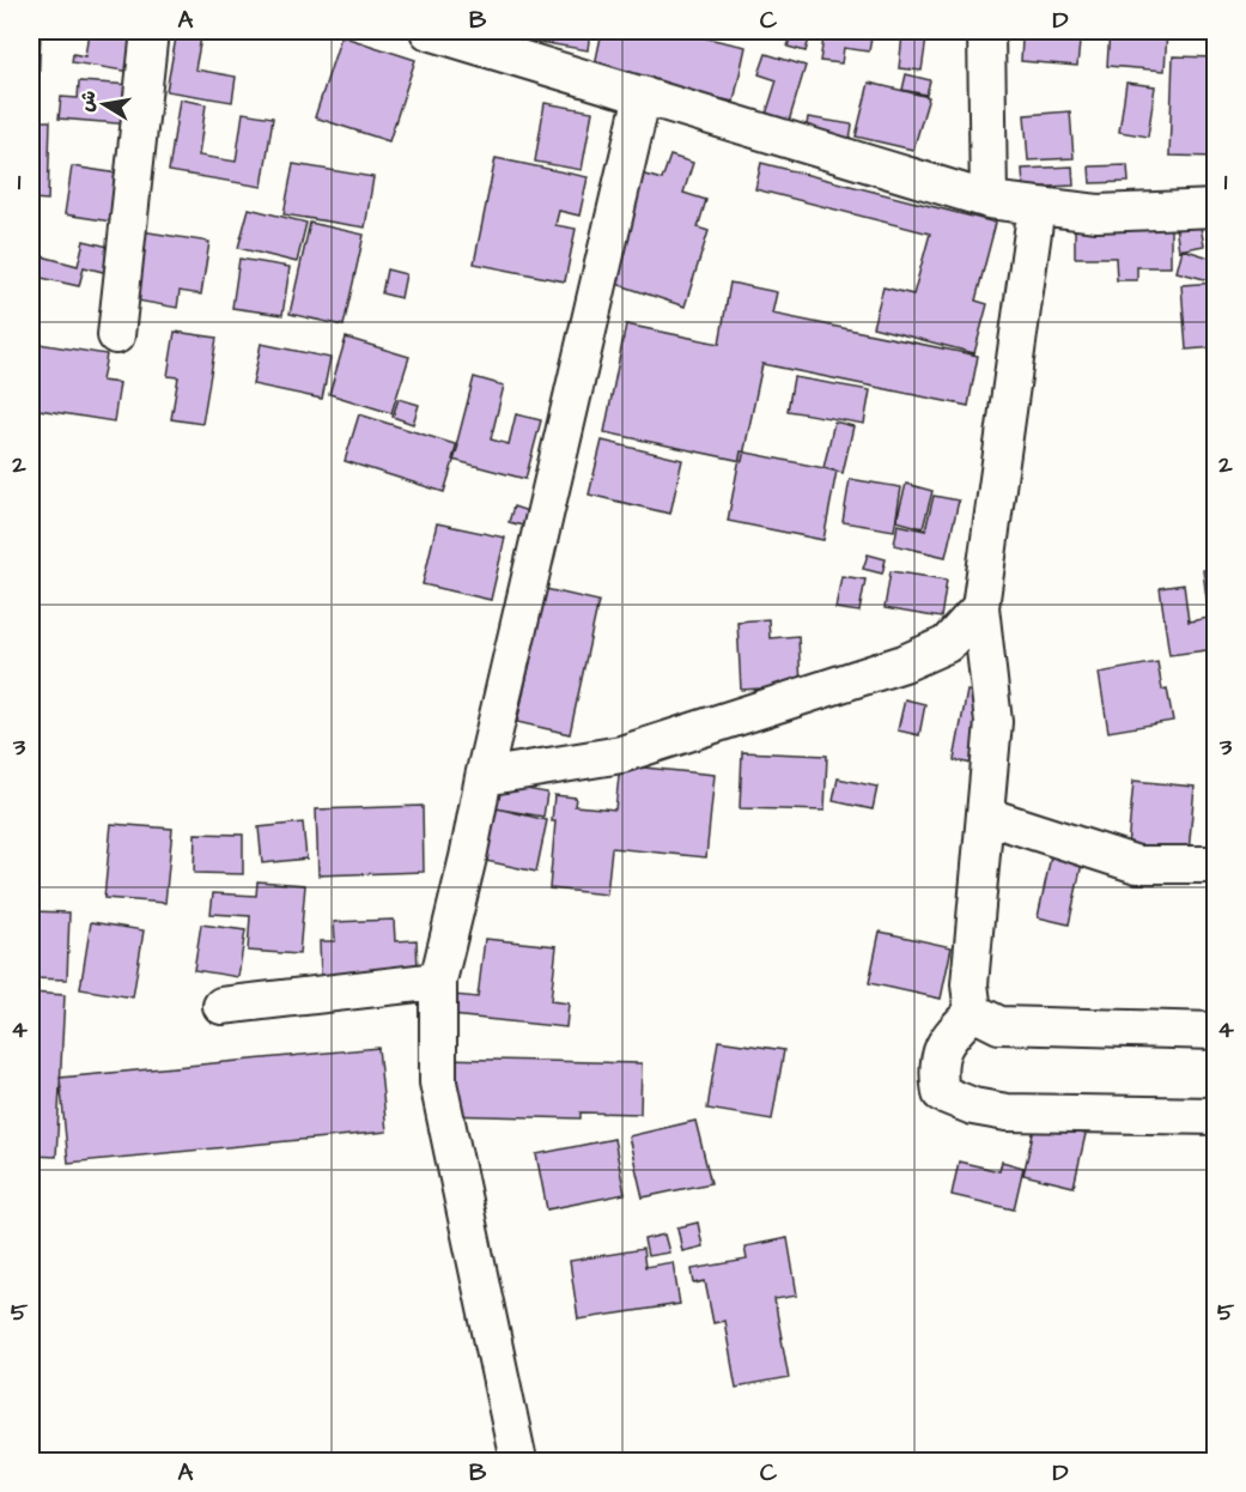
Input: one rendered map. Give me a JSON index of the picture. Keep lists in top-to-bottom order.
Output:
{
  "north": "left",
  "grid": {
    "columns": [
      "A",
      "B",
      "C",
      "D"
    ],
    "rows": [
      "1",
      "2",
      "3",
      "4",
      "5"
    ]
  }
}
